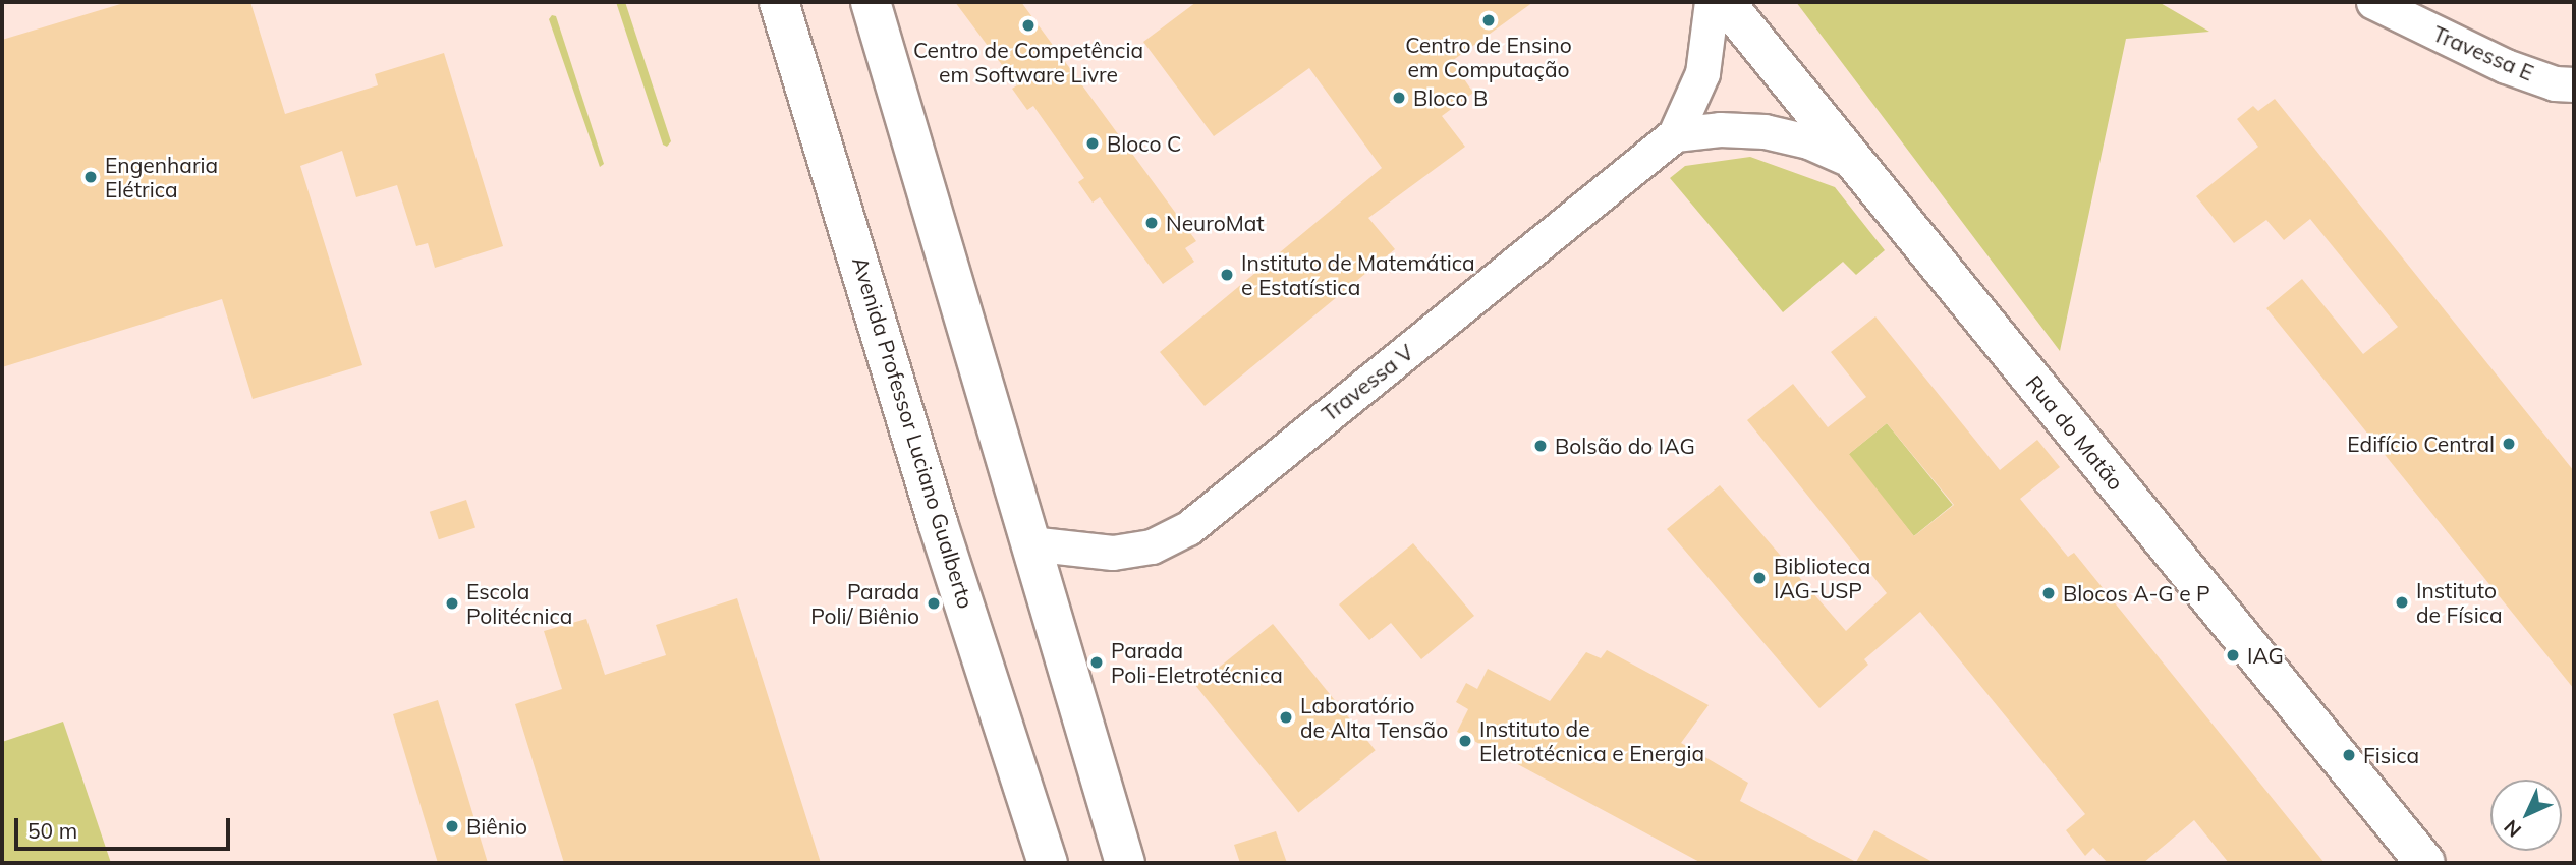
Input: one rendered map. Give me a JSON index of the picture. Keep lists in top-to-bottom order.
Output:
{
  "streets": {
    "street": [
      "Travessa E",
      "Travessa V",
      "Avenida Professor Luciano Gualberto",
      "Rua do Matão"
    ]
  },
  "places": [
    "Centro de Ensino em Computação",
    "Centro de Competência em Software Livre",
    "Bloco B",
    "Bloco C",
    "Engenharia Elétrica",
    "NeuroMat",
    "Instituto de Matemática e Estatística",
    "Edifício Central",
    "Bolsão do IAG",
    "Biblioteca IAG-USP",
    "Blocos A-G e P",
    "Instituto de Física",
    "Escola Politécnica",
    "Parada Poli/ Biênio",
    "IAG",
    "Parada Poli-Eletrotécnica",
    "Laboratório de Alta Tensão",
    "Instituto de Eletrotécnica e Energia",
    "Fisica",
    "Biênio"
  ],
  "scale_bar": "50 m",
  "north": "bottom left"
}
